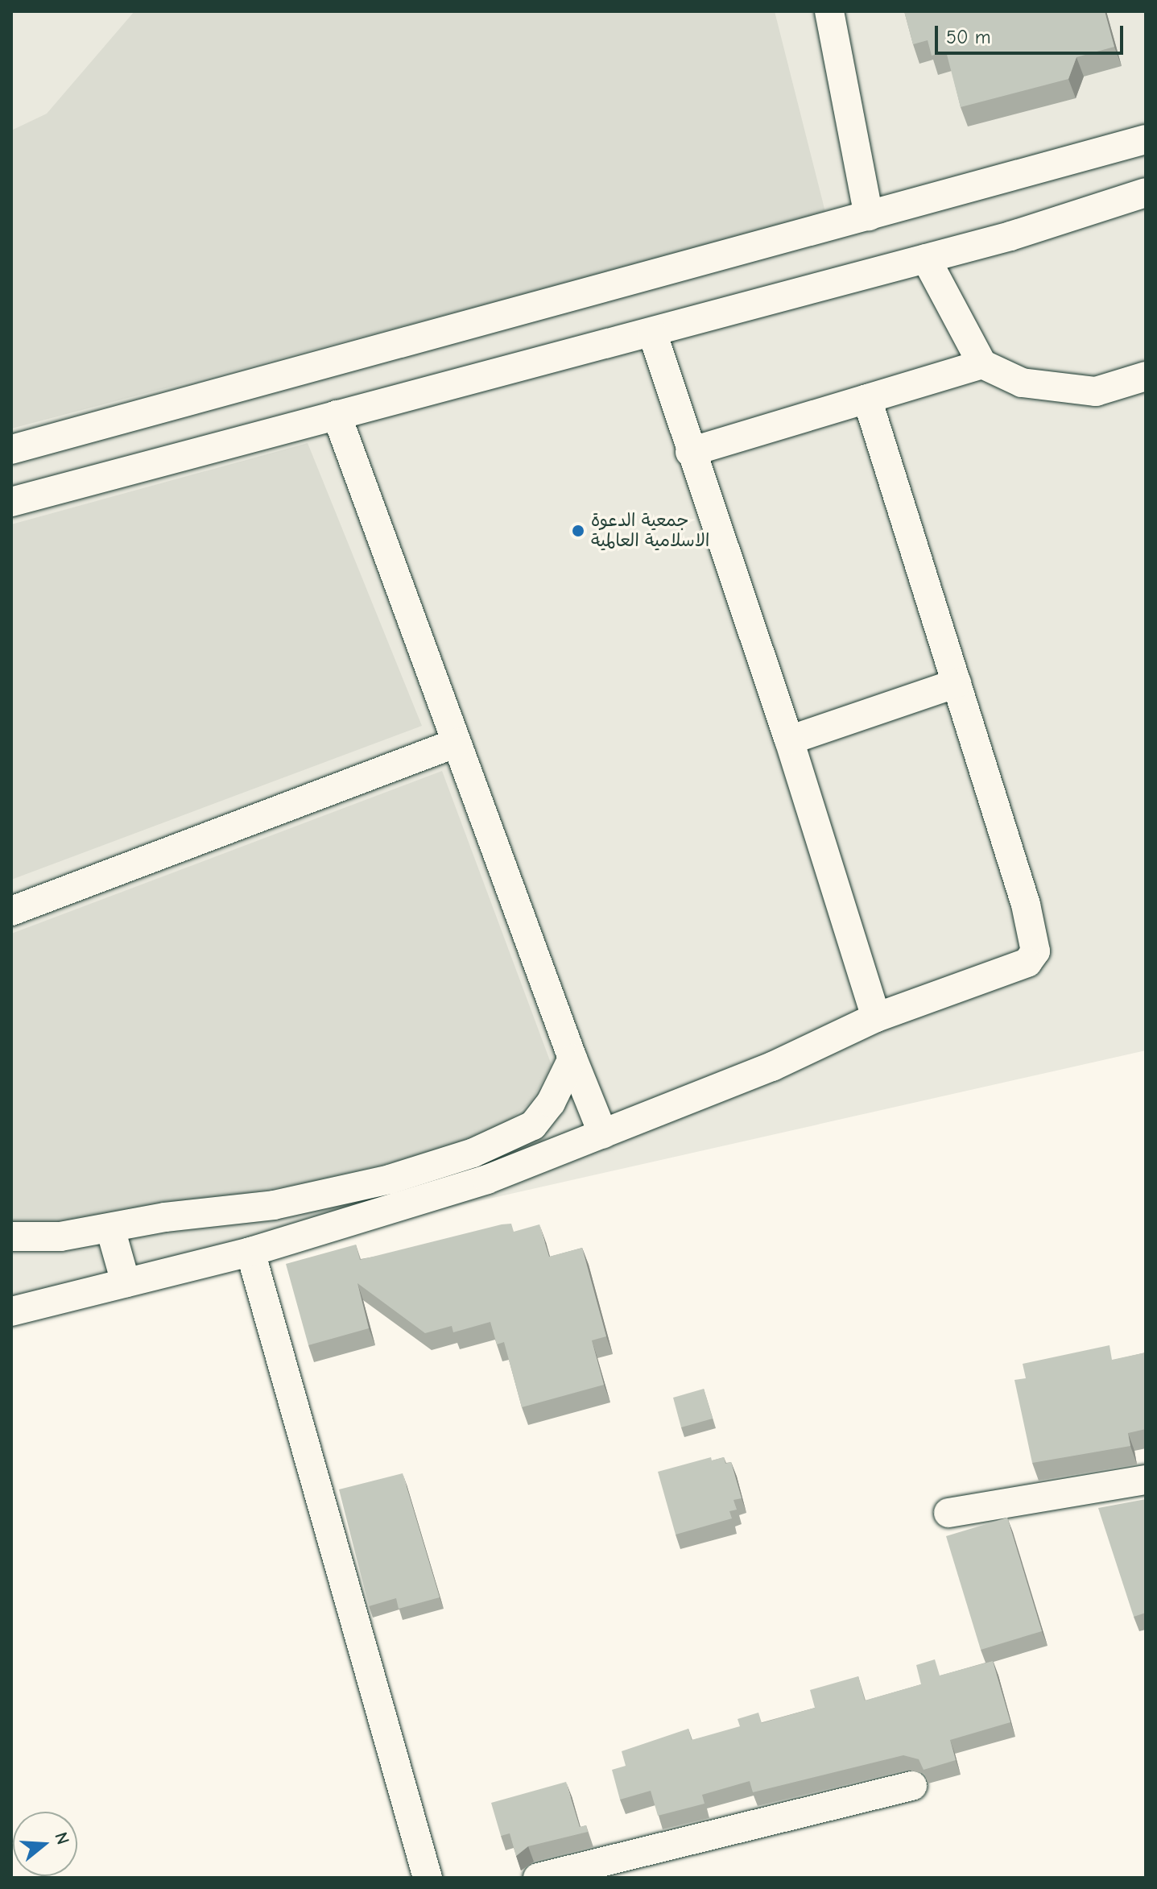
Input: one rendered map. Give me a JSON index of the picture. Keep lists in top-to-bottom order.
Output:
{
  "places": ["جمعية الدعوة الاسلامية العالمية"],
  "scale_bar": "50 m",
  "north": "right"
}
